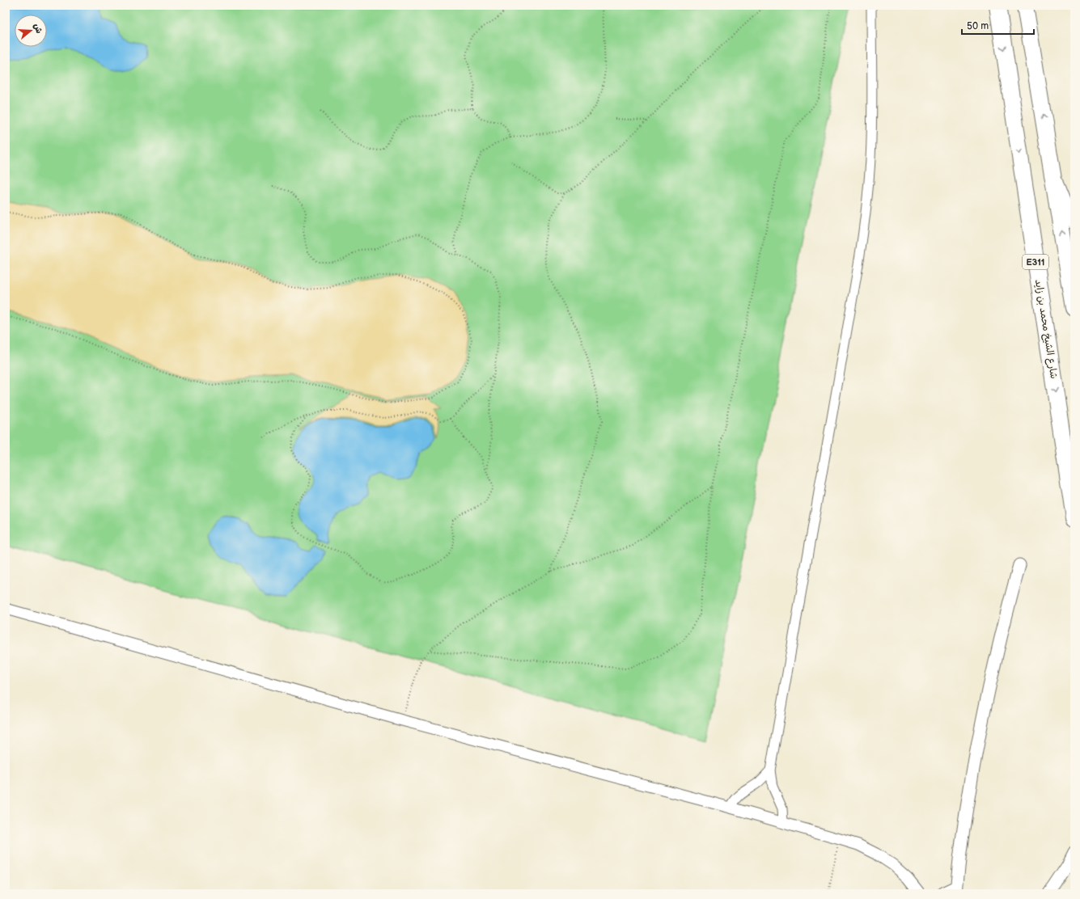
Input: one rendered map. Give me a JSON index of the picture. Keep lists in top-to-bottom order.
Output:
{
  "streets": {
    "highway": ["E311", "شارع الشيخ محمد بن زايد"]
  },
  "scale_bar": "50 m",
  "north": "right"
}
